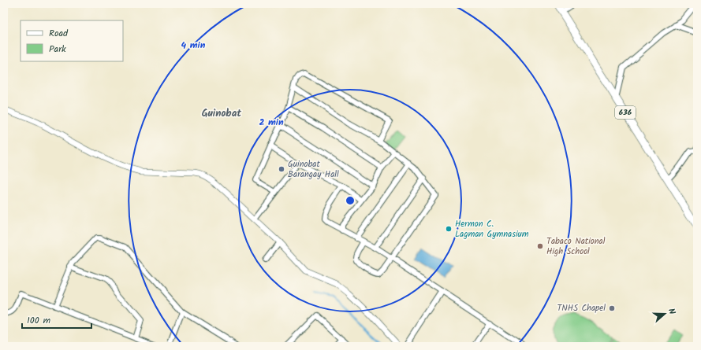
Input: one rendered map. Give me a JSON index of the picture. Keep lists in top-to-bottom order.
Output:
{
  "streets": {
    "main road": ["636"]
  },
  "districts": ["Guinobat"],
  "places": [
    "Guinobat Barangay Hall",
    "Hermon C. Lagman Gymnasium",
    "Tabaco National High School",
    "TNHS Chapel"
  ],
  "legend": ["Road", "Park"],
  "scale_bar": "100 m",
  "north": "right",
  "rings": ["4 min", "2 min"]
}
